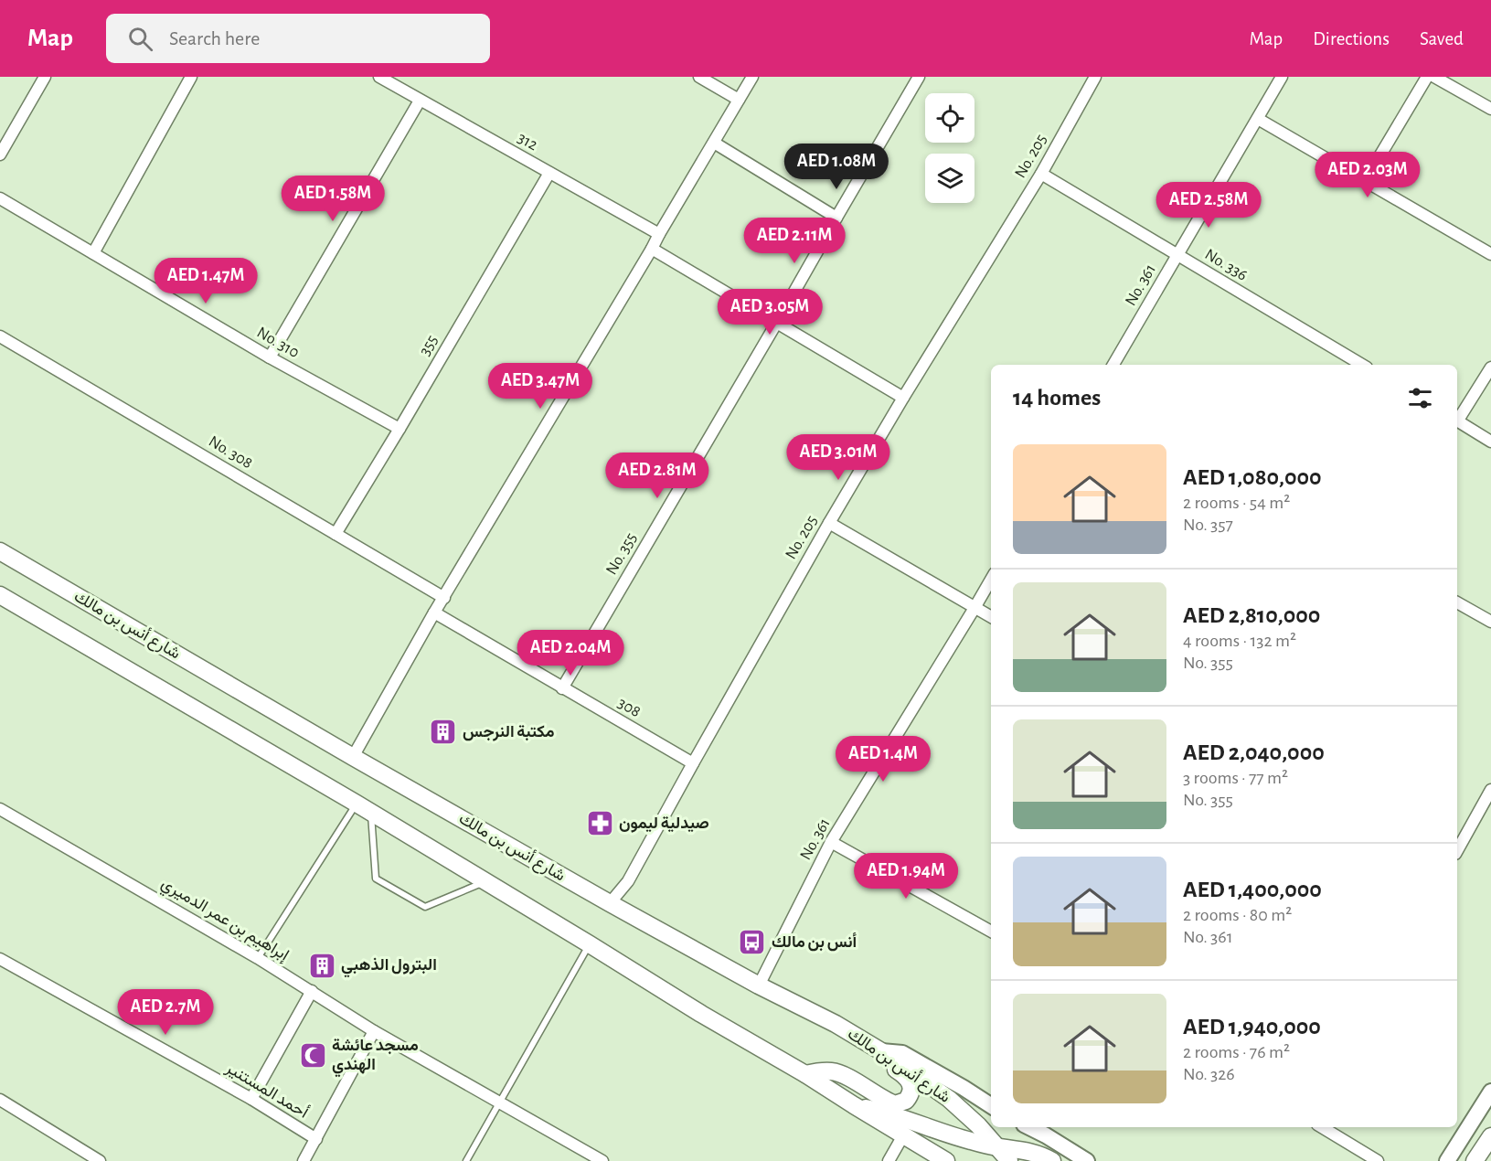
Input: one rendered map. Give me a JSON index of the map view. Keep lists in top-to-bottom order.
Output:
{
  "streets": {
    "main road": ["شارع أنس بن مالك"],
    "street": [
      "312",
      "No. 205",
      "No. 336",
      "No. 361",
      "No. 310",
      "355",
      "No. 308",
      "No. 355",
      "308",
      "إبراهيم بن عمر الدميري",
      "أحمد المستنير"
    ]
  },
  "crossings": [
    ["312", "355"],
    ["No. 205", "No. 336"],
    ["No. 205", "شارع أنس بن مالك"],
    ["No. 205", "308"],
    ["No. 336", "No. 361"],
    ["No. 361", "شارع أنس بن مالك"],
    ["No. 310", "355"],
    ["355", "No. 308"],
    ["No. 355", "308"]
  ],
  "places": {
    "building": ["مكتبة النرجس", "البترول الذهبي"],
    "pharmacy": ["صيدلية ليمون"],
    "bus stop": ["أنس بن مالك"],
    "mosque": ["مسجد عائشة الهندي"]
  },
  "page": {
    "header": "Map",
    "search": "Search here",
    "nav": ["Map", "Directions", "Saved"],
    "price": [
      "AED 1.08M",
      "AED 2.03M",
      "AED 1.58M",
      "AED 2.58M",
      "AED 2.11M",
      "AED 1.47M",
      "AED 3.05M",
      "AED 3.47M",
      "AED 3.01M",
      "AED 2.81M",
      "AED 2.04M",
      "AED 1.4M",
      "AED 1.94M",
      "AED 2.7M"
    ],
    "heading": "14 homes",
    "list": [
      {
        "name": "AED 1,080,000",
        "note": "2 rooms · 54 m² · No. 357"
      },
      {
        "name": "AED 2,810,000",
        "note": "4 rooms · 132 m² · No. 355"
      },
      {
        "name": "AED 2,040,000",
        "note": "3 rooms · 77 m² · No. 355"
      },
      {
        "name": "AED 1,400,000",
        "note": "2 rooms · 80 m² · No. 361"
      },
      {
        "name": "AED 1,940,000",
        "note": "2 rooms · 76 m² · No. 326"
      }
    ]
  }
}
